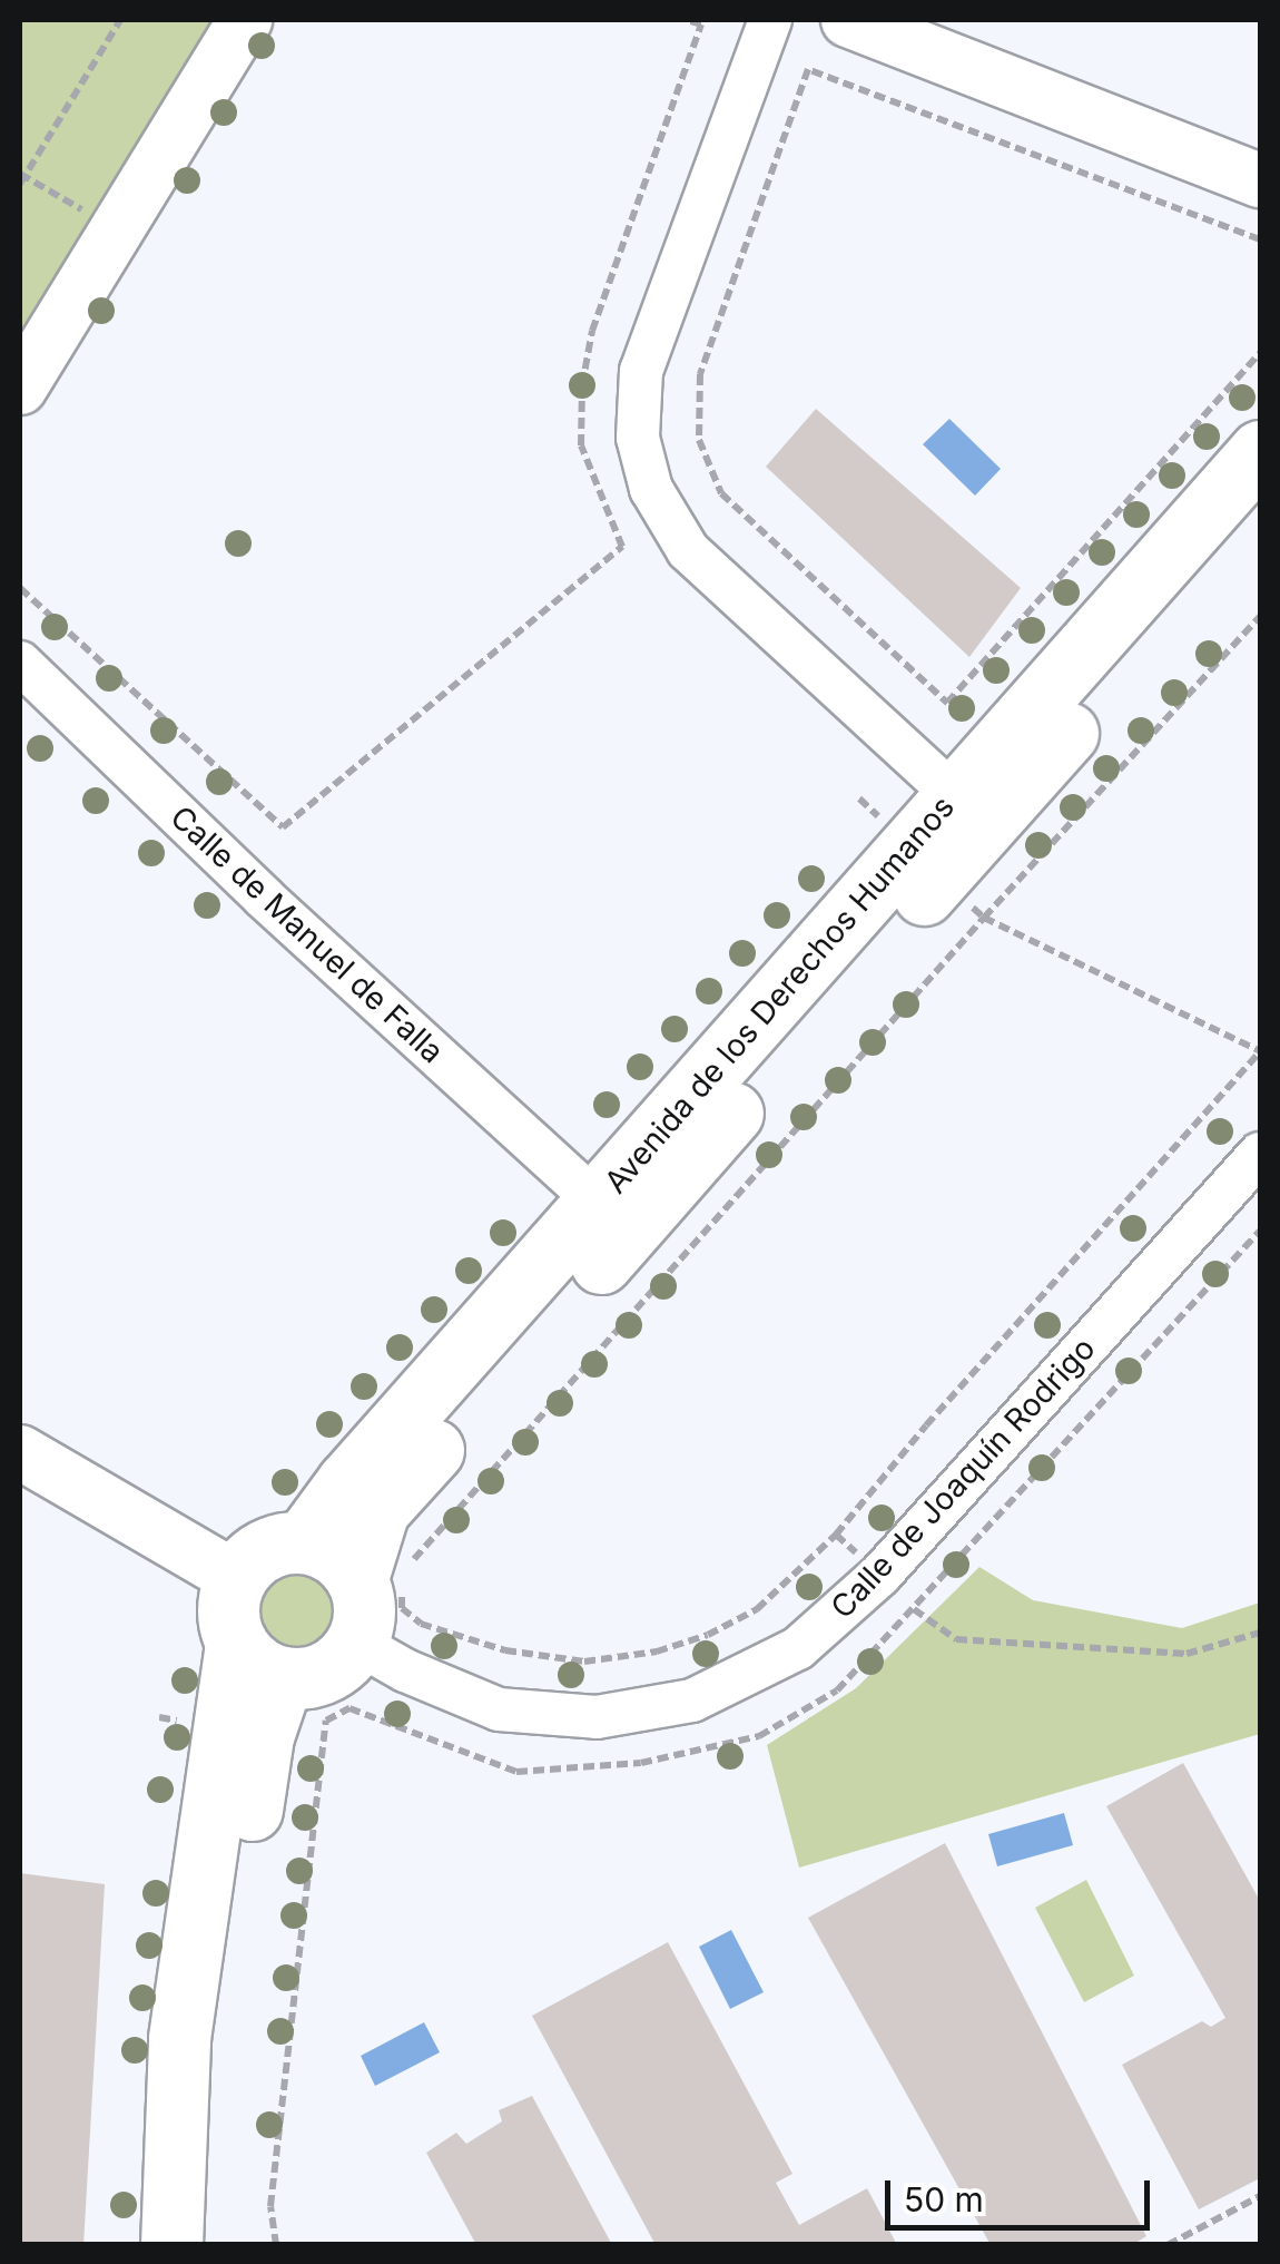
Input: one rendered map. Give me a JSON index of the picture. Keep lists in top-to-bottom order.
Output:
{
  "streets": {
    "main road": ["Avenida de los Derechos Humanos"],
    "street": ["Calle de Manuel de Falla", "Calle de Joaquín Rodrigo"]
  },
  "crossings": [
    ["Calle de Manuel de Falla", "Avenida de los Derechos Humanos"],
    ["Avenida de los Derechos Humanos", "Calle de Joaquín Rodrigo"]
  ],
  "scale_bar": "50 m"
}
